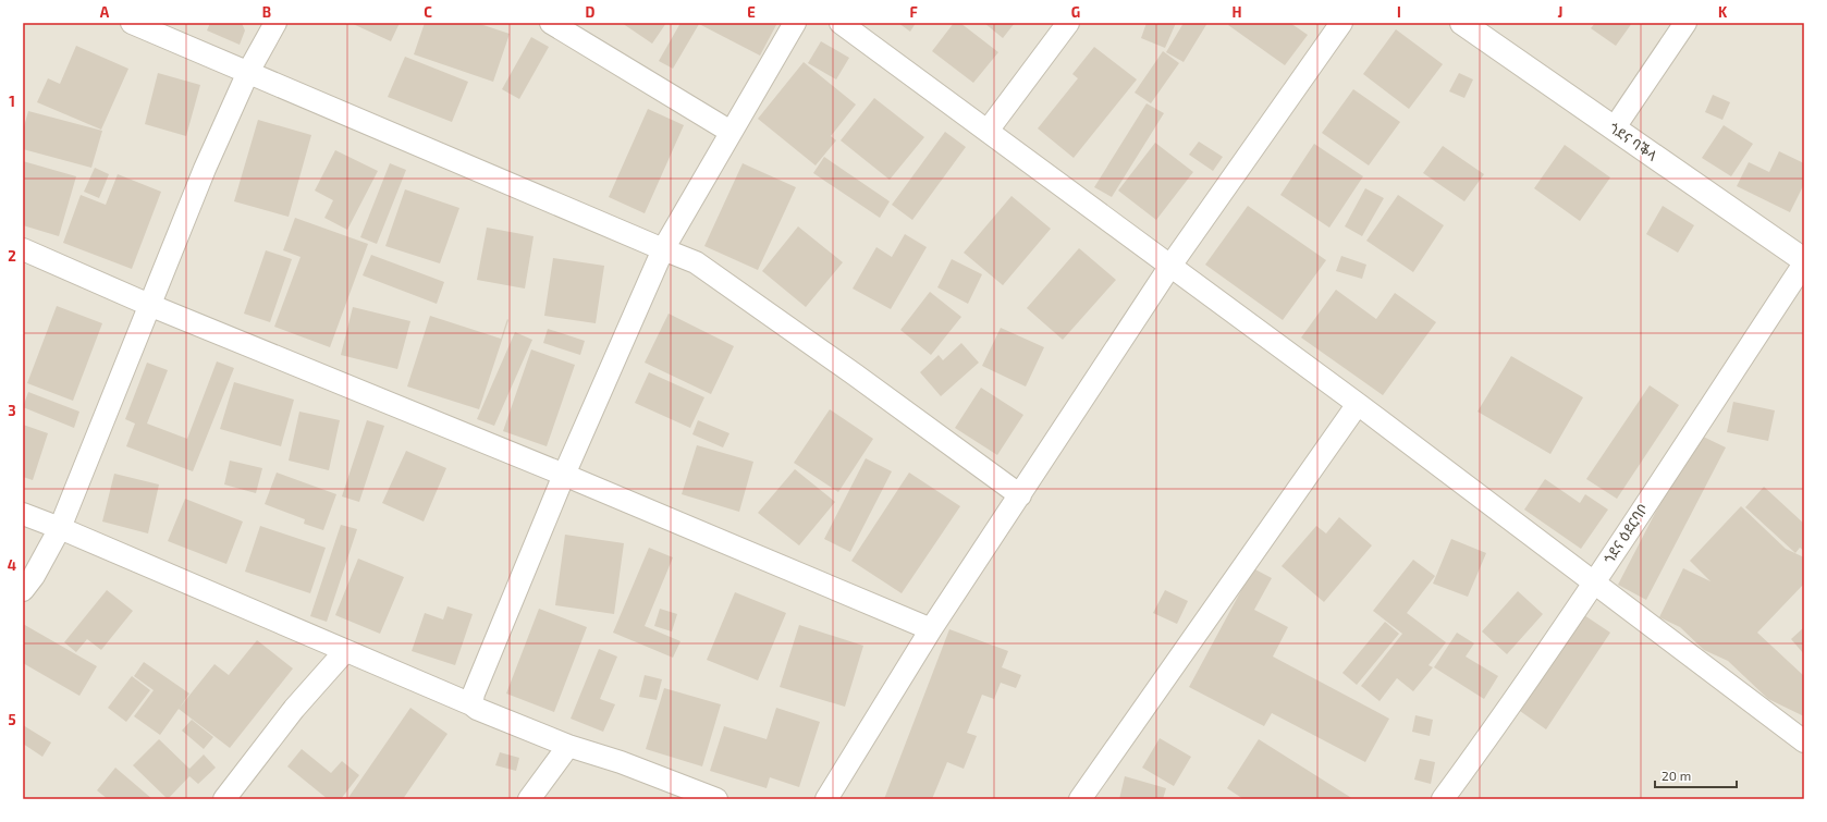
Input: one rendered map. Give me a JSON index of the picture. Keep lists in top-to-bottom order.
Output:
{
  "streets": {
    "street": ["ጎደና ባቕላ", "ጎደና ዕደርባቦ"]
  },
  "scale_bar": "20 m",
  "grid": {
    "columns": [
      "A",
      "B",
      "C",
      "D",
      "E",
      "F",
      "G",
      "H",
      "I",
      "J",
      "K"
    ],
    "rows": [
      "1",
      "2",
      "3",
      "4",
      "5"
    ]
  }
}
